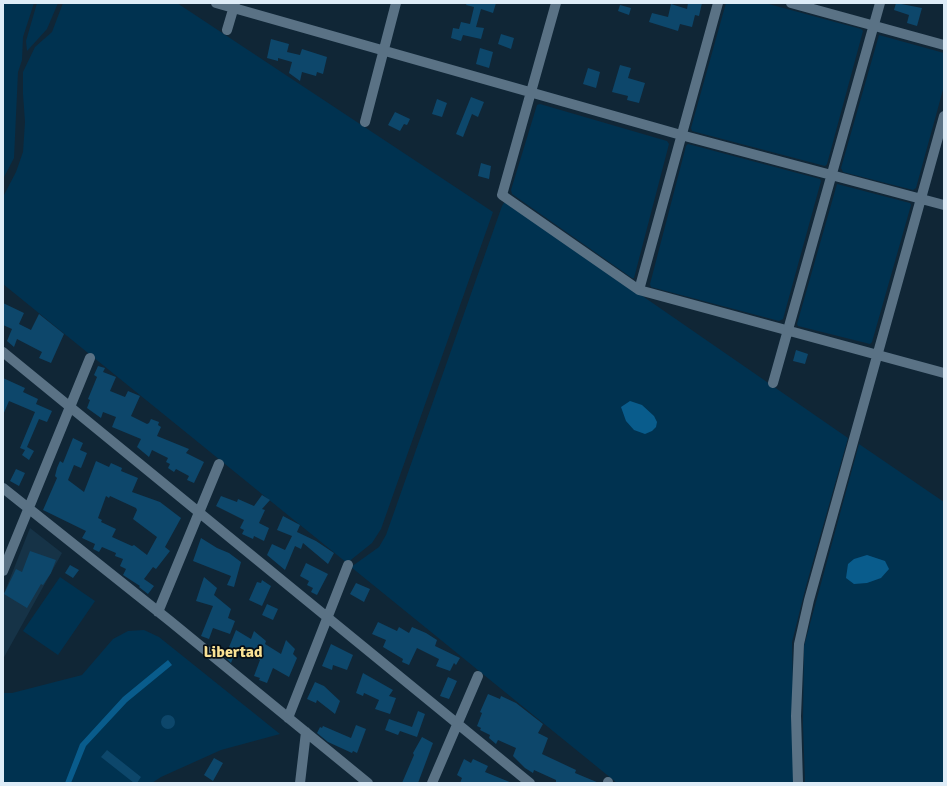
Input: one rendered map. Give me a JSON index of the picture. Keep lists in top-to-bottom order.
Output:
{
  "districts": ["Libertad"]
}
